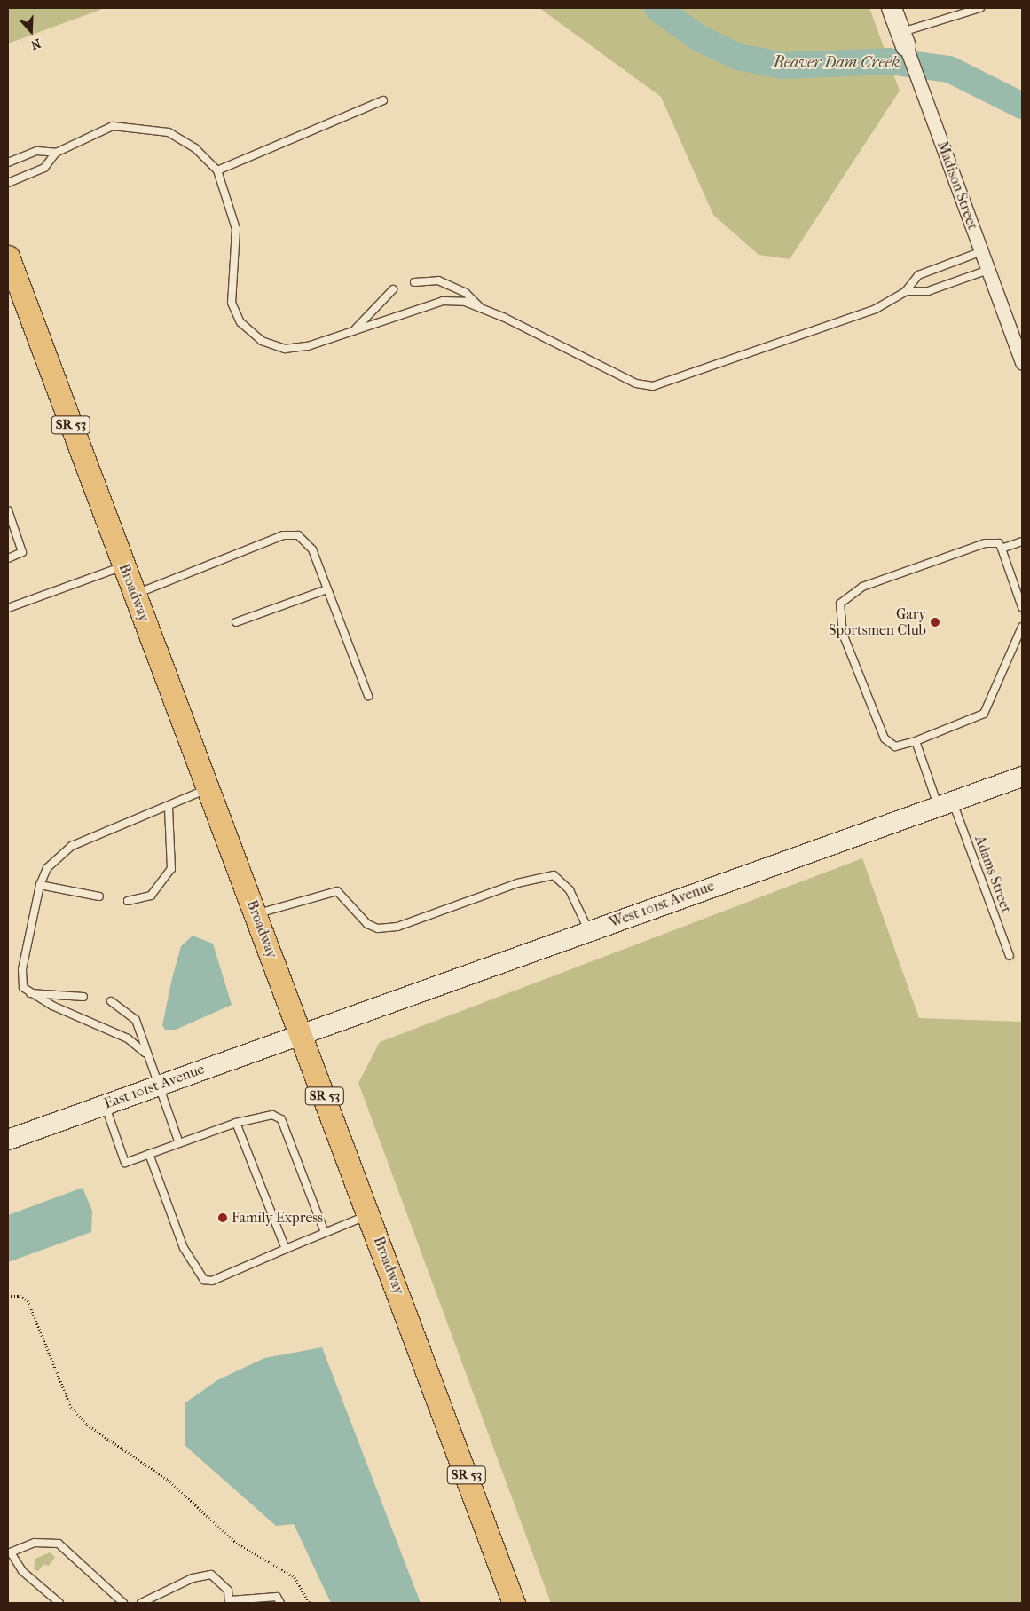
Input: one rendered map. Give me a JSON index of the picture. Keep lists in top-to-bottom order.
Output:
{
  "streets": {
    "main road": ["SR 53", "Broadway"],
    "street": ["Madison Street", "West 101st Avenue", "East 101st Avenue"],
    "lane": ["Adams Street"]
  },
  "crossings": [
    ["Broadway", "West 101st Avenue"],
    ["Broadway", "East 101st Avenue"],
    ["Adams Street", "West 101st Avenue"],
    ["West 101st Avenue", "East 101st Avenue"]
  ],
  "water": ["Beaver Dam Creek"],
  "places": ["Gary Sportsmen Club", "Family Express"],
  "north": "bottom"
}
